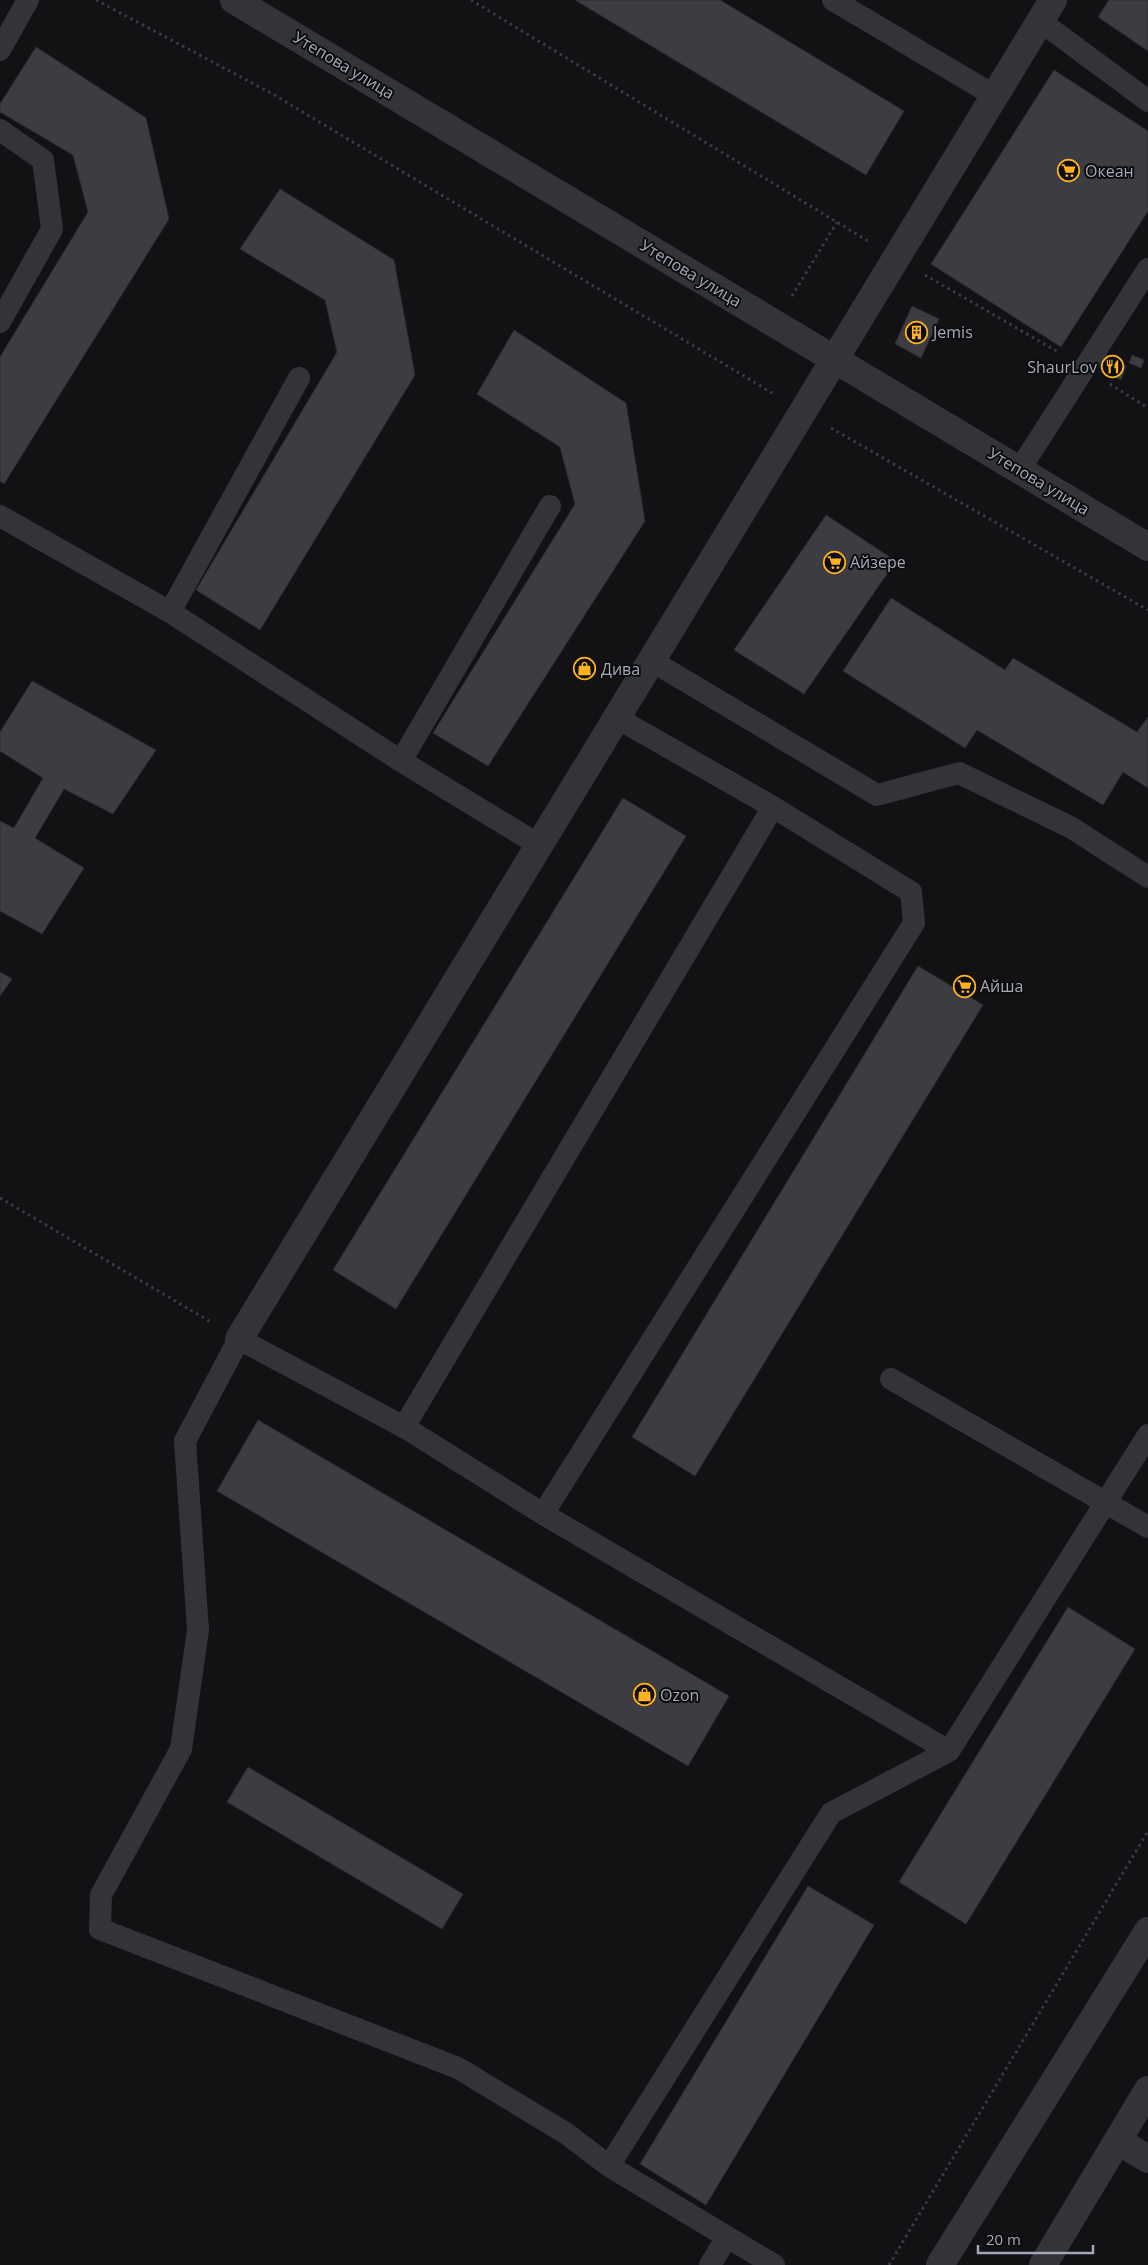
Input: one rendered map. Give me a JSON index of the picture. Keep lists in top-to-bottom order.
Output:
{
  "streets": {
    "street": ["Утепова улица"]
  },
  "places": {
    "supermarket": ["Океан", "Айзере", "Айша"],
    "building": ["Jemis"],
    "restaurant": ["ShaurLov"],
    "shop": ["Дива", "Ozon"]
  },
  "scale_bar": "20 m"
}
